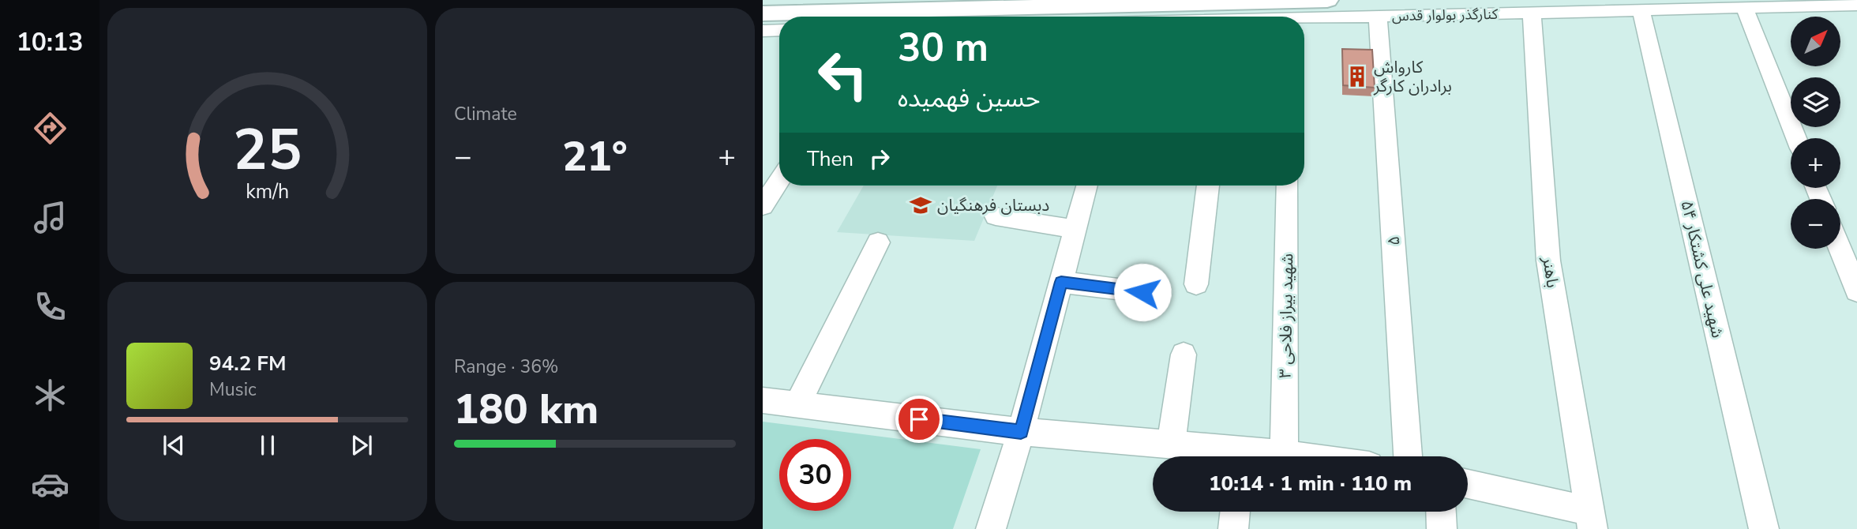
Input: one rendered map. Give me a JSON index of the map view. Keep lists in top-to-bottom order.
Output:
{
  "streets": {
    "street": [
      "کنارگذر بولوار قدس",
      "۵",
      "شهید علی کشتکار ۵۴",
      "باهنر",
      "شهید بیراز فلاحی ۳"
    ]
  },
  "crossings": [
    ["کنارگذر بولوار قدس", "۵"],
    ["کنارگذر بولوار قدس", "شهید علی کشتکار ۵۴"],
    ["کنارگذر بولوار قدس", "باهنر"]
  ],
  "places": {
    "building": ["کارواش برادران کارگر"],
    "school or university": ["دبستان فرهنگیان"]
  },
  "north": "top right",
  "page": {
    "tabs": "10:13",
    "tile": [
      "Climate",
      ["Range · 36%", "180 km"]
    ],
    "map_buttons": ["+", "−"],
    "turn": ["30 m", "حسین فهمیده"],
    "then": "Then",
    "heat": ["−", "21°", "+"],
    "song": ["94.2 FM", "Music"],
    "limit": "30",
    "trip": "10:14 · 1 min · 110 m",
    "gauge": ["25", "km/h"]
  }
}
